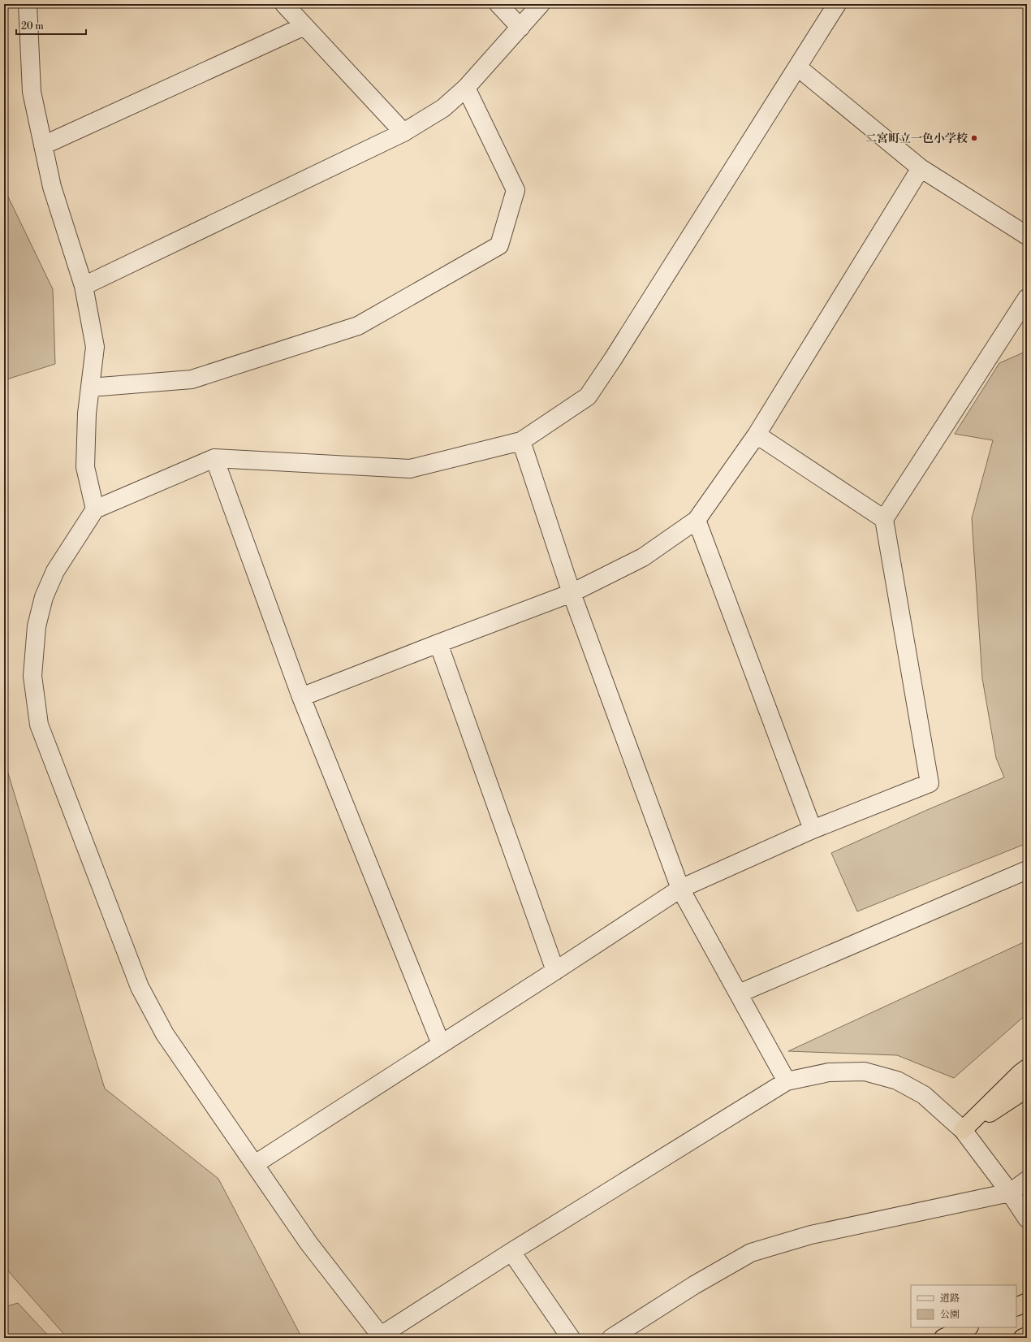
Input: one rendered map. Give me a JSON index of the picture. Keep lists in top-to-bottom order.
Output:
{
  "places": ["二宮町立一色小学校"],
  "legend": ["道路", "公園"],
  "scale_bar": "20 m"
}
